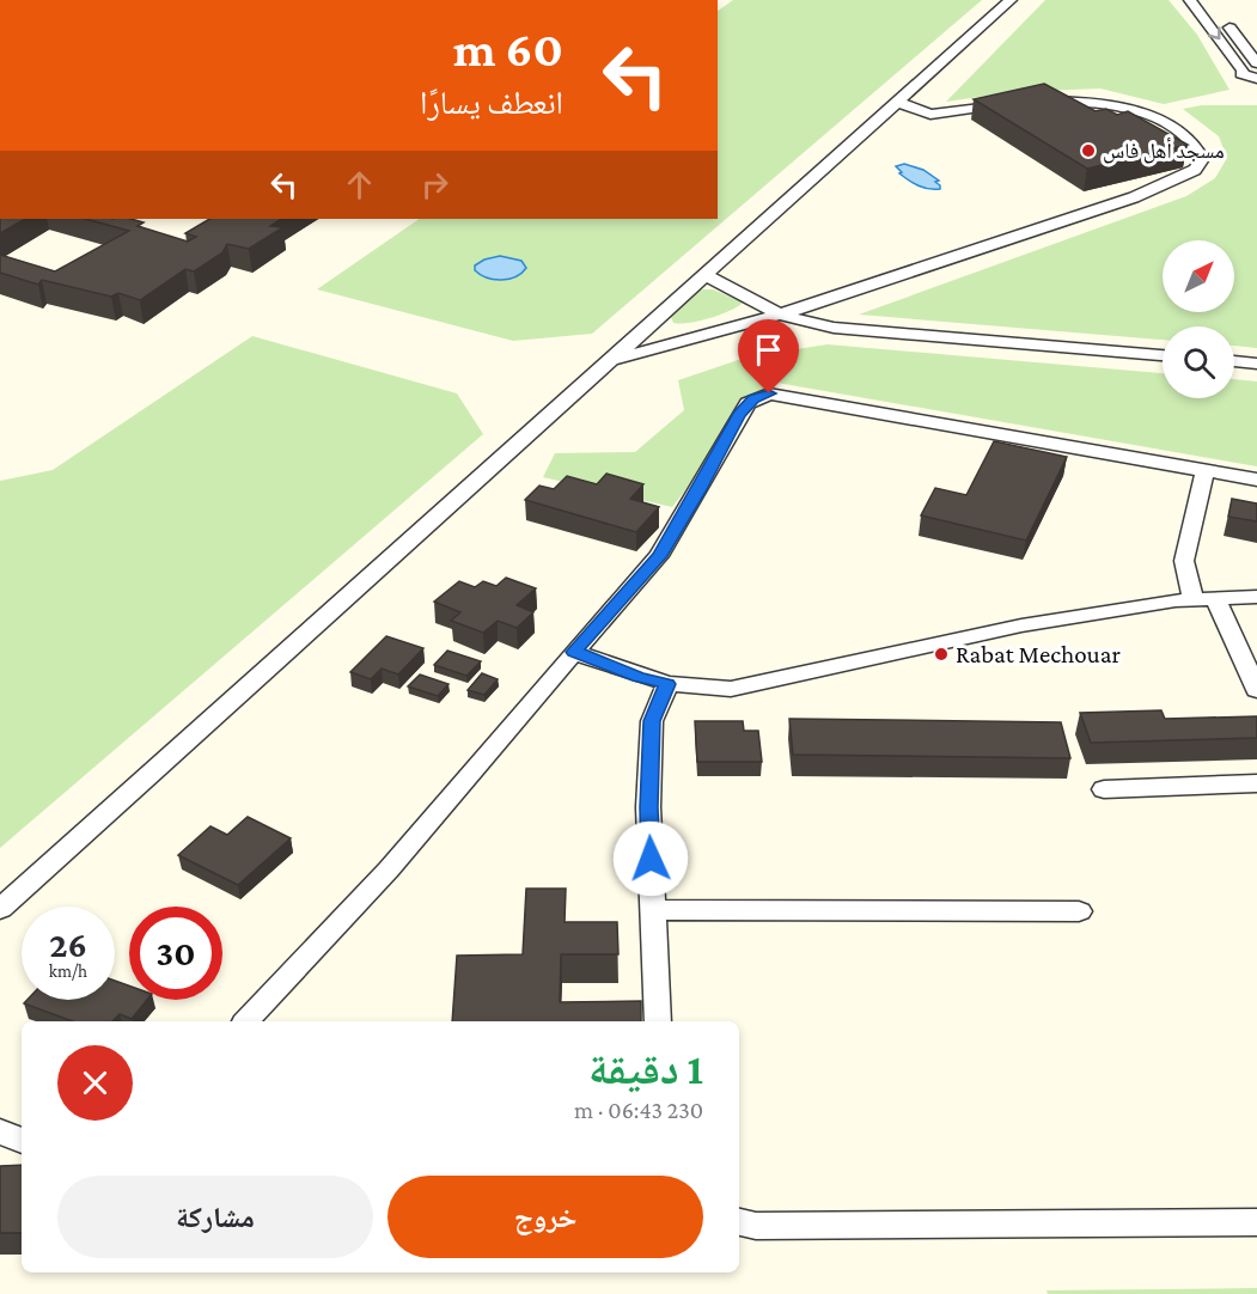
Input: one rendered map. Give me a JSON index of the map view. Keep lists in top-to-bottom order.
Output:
{
  "places": ["مسجد أهل فاس", "Rabat Mechouar"],
  "north": "top right",
  "page": {
    "turn": ["60 m", "انعطف يسارًا"],
    "speed": "26 km/h",
    "limit": "30",
    "heading": ["1 دقيقة", "230 m · 06:43"],
    "buttons": ["خروج", "مشاركة"]
  }
}
